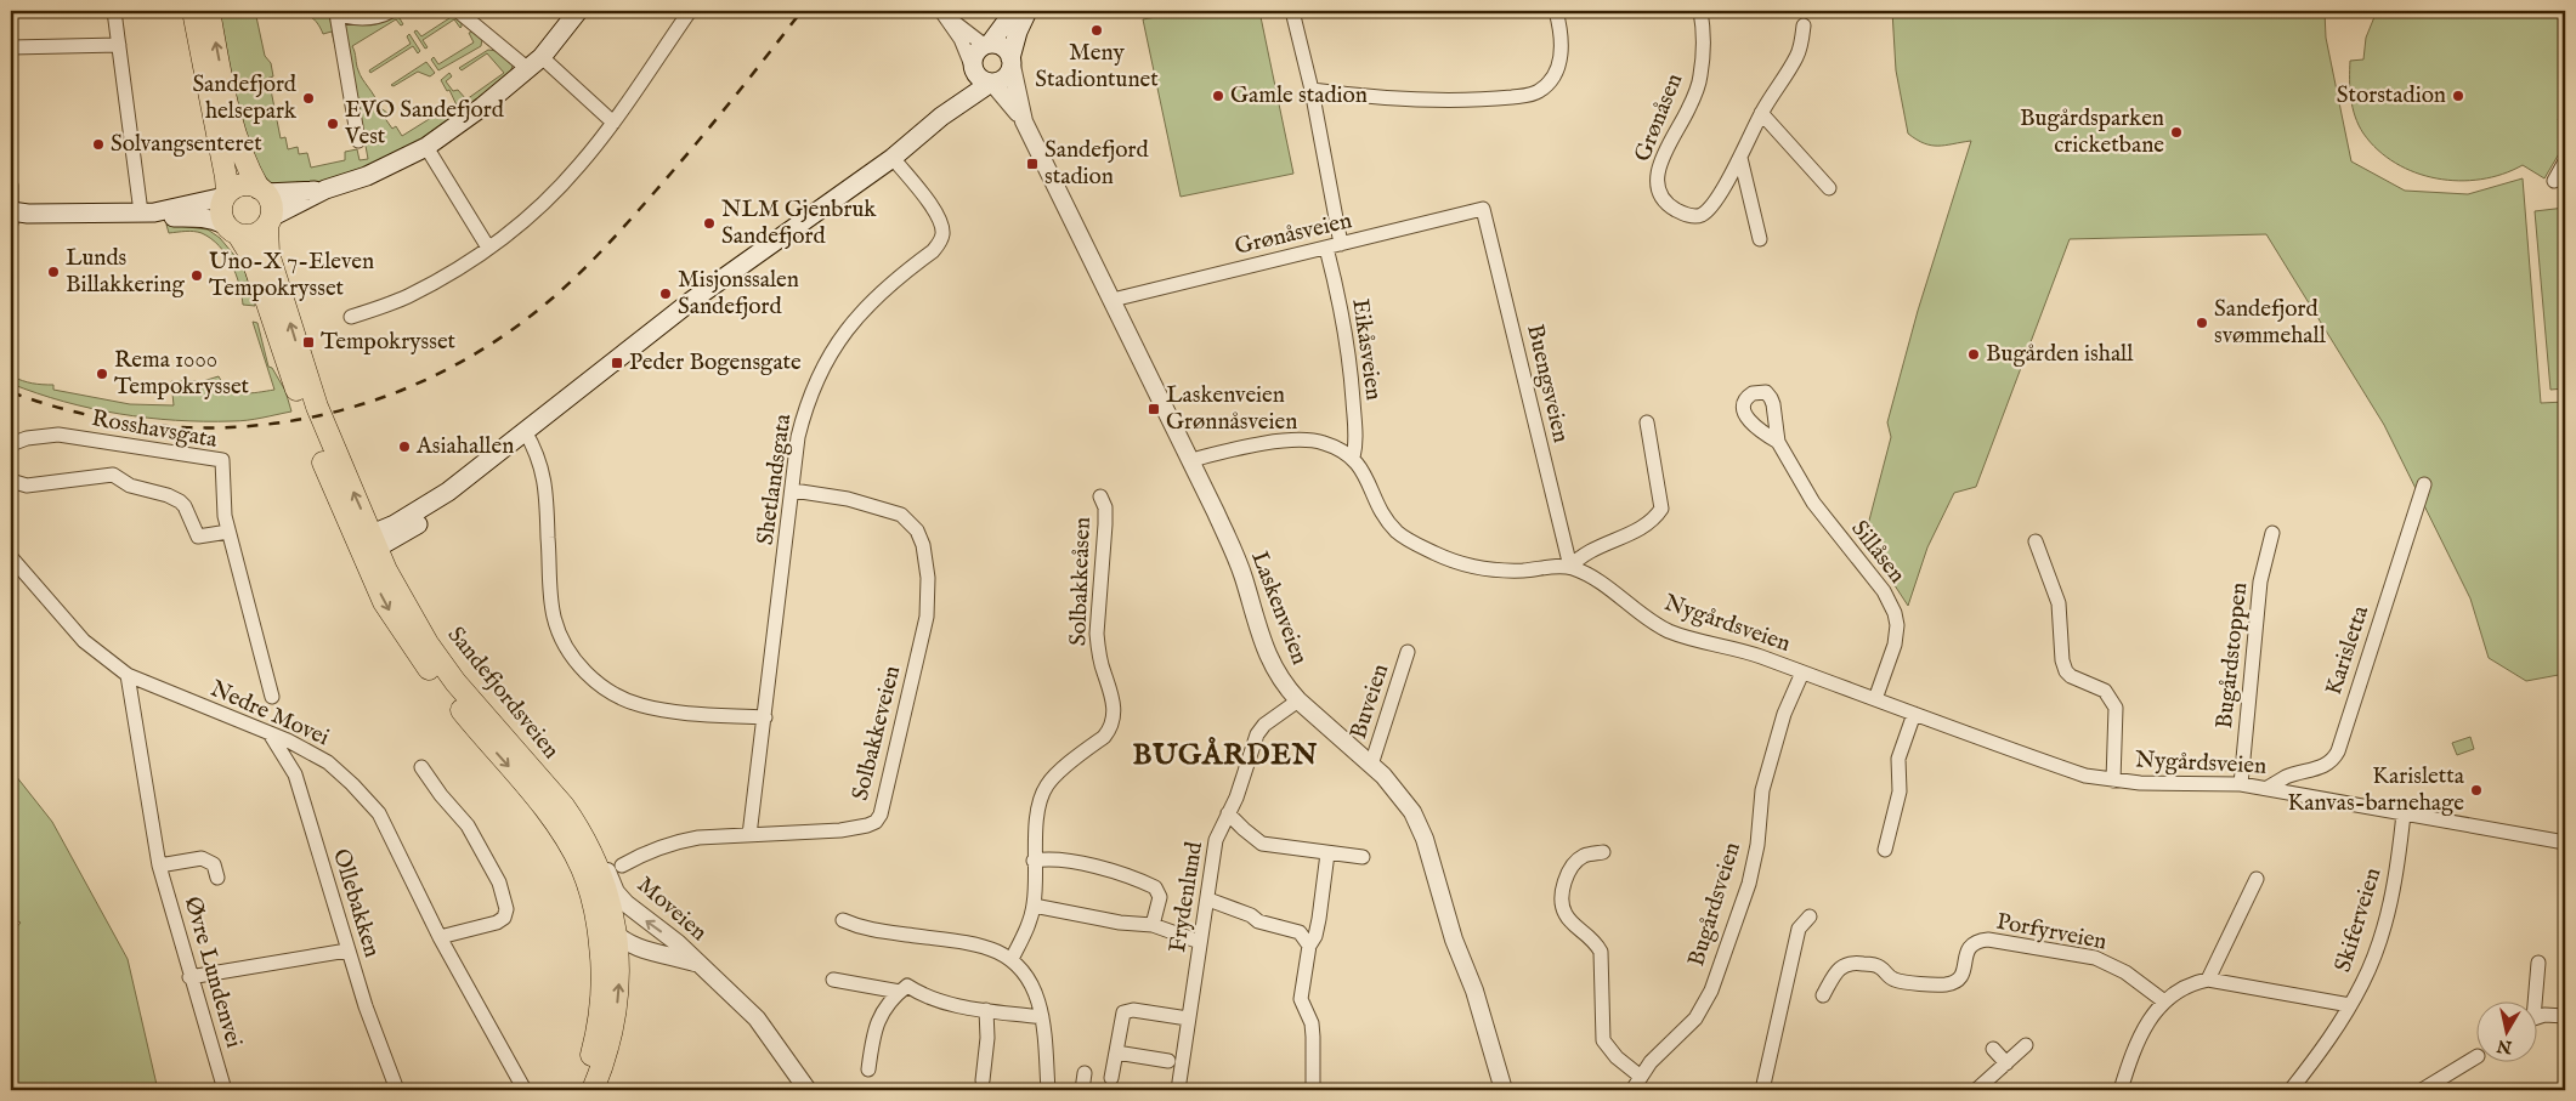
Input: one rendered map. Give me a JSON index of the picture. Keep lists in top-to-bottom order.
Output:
{
  "streets": {
    "main road": ["Sandefjordsveien"],
    "street": [
      "Grønåsen",
      "Grønåsveien",
      "Eikåsveien",
      "Buengsveien",
      "Rosshavsgata",
      "Shetlandsgata",
      "Sillåsen",
      "Solbakkeåsen",
      "Laskenveien",
      "Nygårdsveien",
      "Karisletta",
      "Bugårdstoppen",
      "Buveien",
      "Nedre Movei",
      "Solbakkeveien",
      "Frydenlund",
      "Ollebakken",
      "Bugårdsveien",
      "Moveien",
      "Skiferveien",
      "Porfyrveien",
      "Øvre Lundenvei"
    ]
  },
  "crossings": [
    ["Grønåsveien", "Eikåsveien"],
    ["Grønåsveien", "Buengsveien"],
    ["Grønåsveien", "Laskenveien"],
    ["Eikåsveien", "Nygårdsveien"],
    ["Buengsveien", "Nygårdsveien"],
    ["Shetlandsgata", "Solbakkeveien"],
    ["Sillåsen", "Nygårdsveien"],
    ["Laskenveien", "Nygårdsveien"],
    ["Laskenveien", "Buveien"],
    ["Laskenveien", "Frydenlund"],
    ["Nygårdsveien", "Karisletta"],
    ["Nygårdsveien", "Bugårdstoppen"],
    ["Nygårdsveien", "Bugårdsveien"],
    ["Nygårdsveien", "Skiferveien"],
    ["Sandefjordsveien", "Moveien"],
    ["Nedre Movei", "Ollebakken"],
    ["Nedre Movei", "Øvre Lundenvei"]
  ],
  "one_way": ["Moveien"],
  "districts": ["BUGÅRDEN"],
  "places": {
    "other": [
      "Meny Stadiontunet",
      "Gamle stadion",
      "Storstadion",
      "Sandefjord helsepark",
      "EVO Sandefjord Vest",
      "Bugårdsparken cricketbane",
      "Solvangsenteret",
      "NLM Gjenbruk Sandefjord",
      "Lunds Billakkering",
      "Uno-X 7-Eleven Tempokrysset",
      "Misjonssalen Sandefjord",
      "Sandefjord svømmehall",
      "Bugården ishall",
      "Rema 1000 Tempokrysset",
      "Asiahallen",
      "Karisletta Kanvas-barnehage"
    ],
    "transit": [
      "Sandefjord stadion",
      "Tempokrysset",
      "Peder Bogensgate",
      "Laskenveien Grønnåsveien"
    ]
  },
  "north": "bottom"
}
